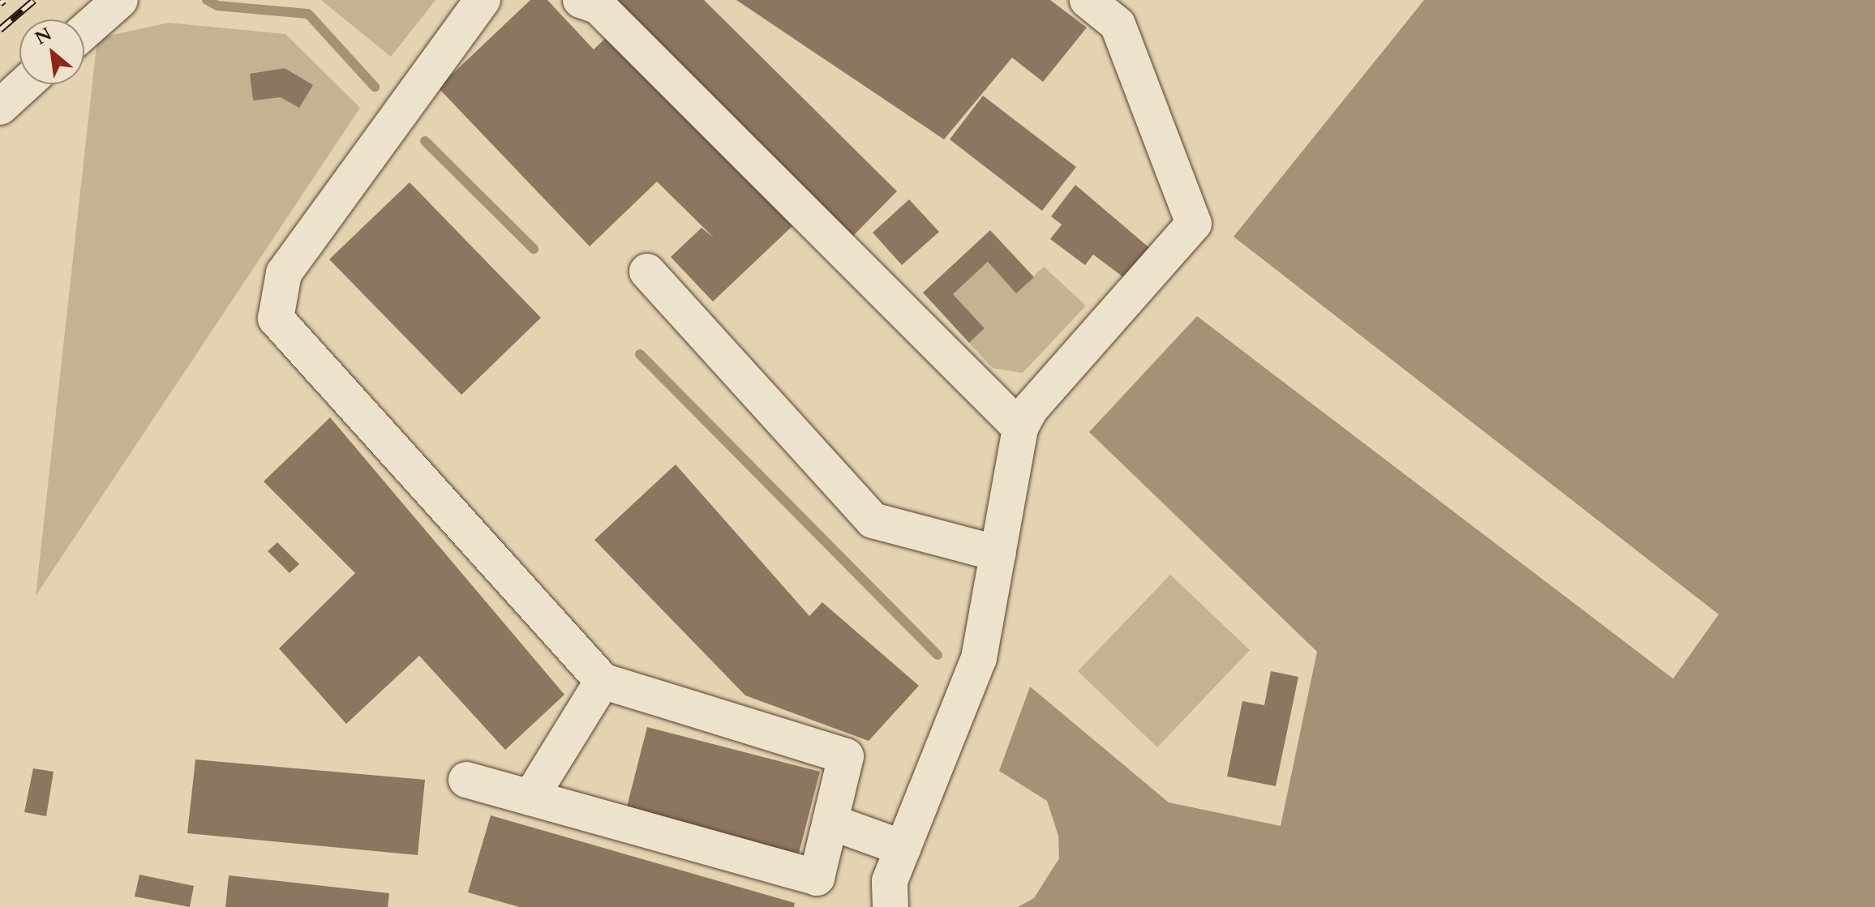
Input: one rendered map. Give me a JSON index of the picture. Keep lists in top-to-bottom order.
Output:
{
  "north": "top left"
}
